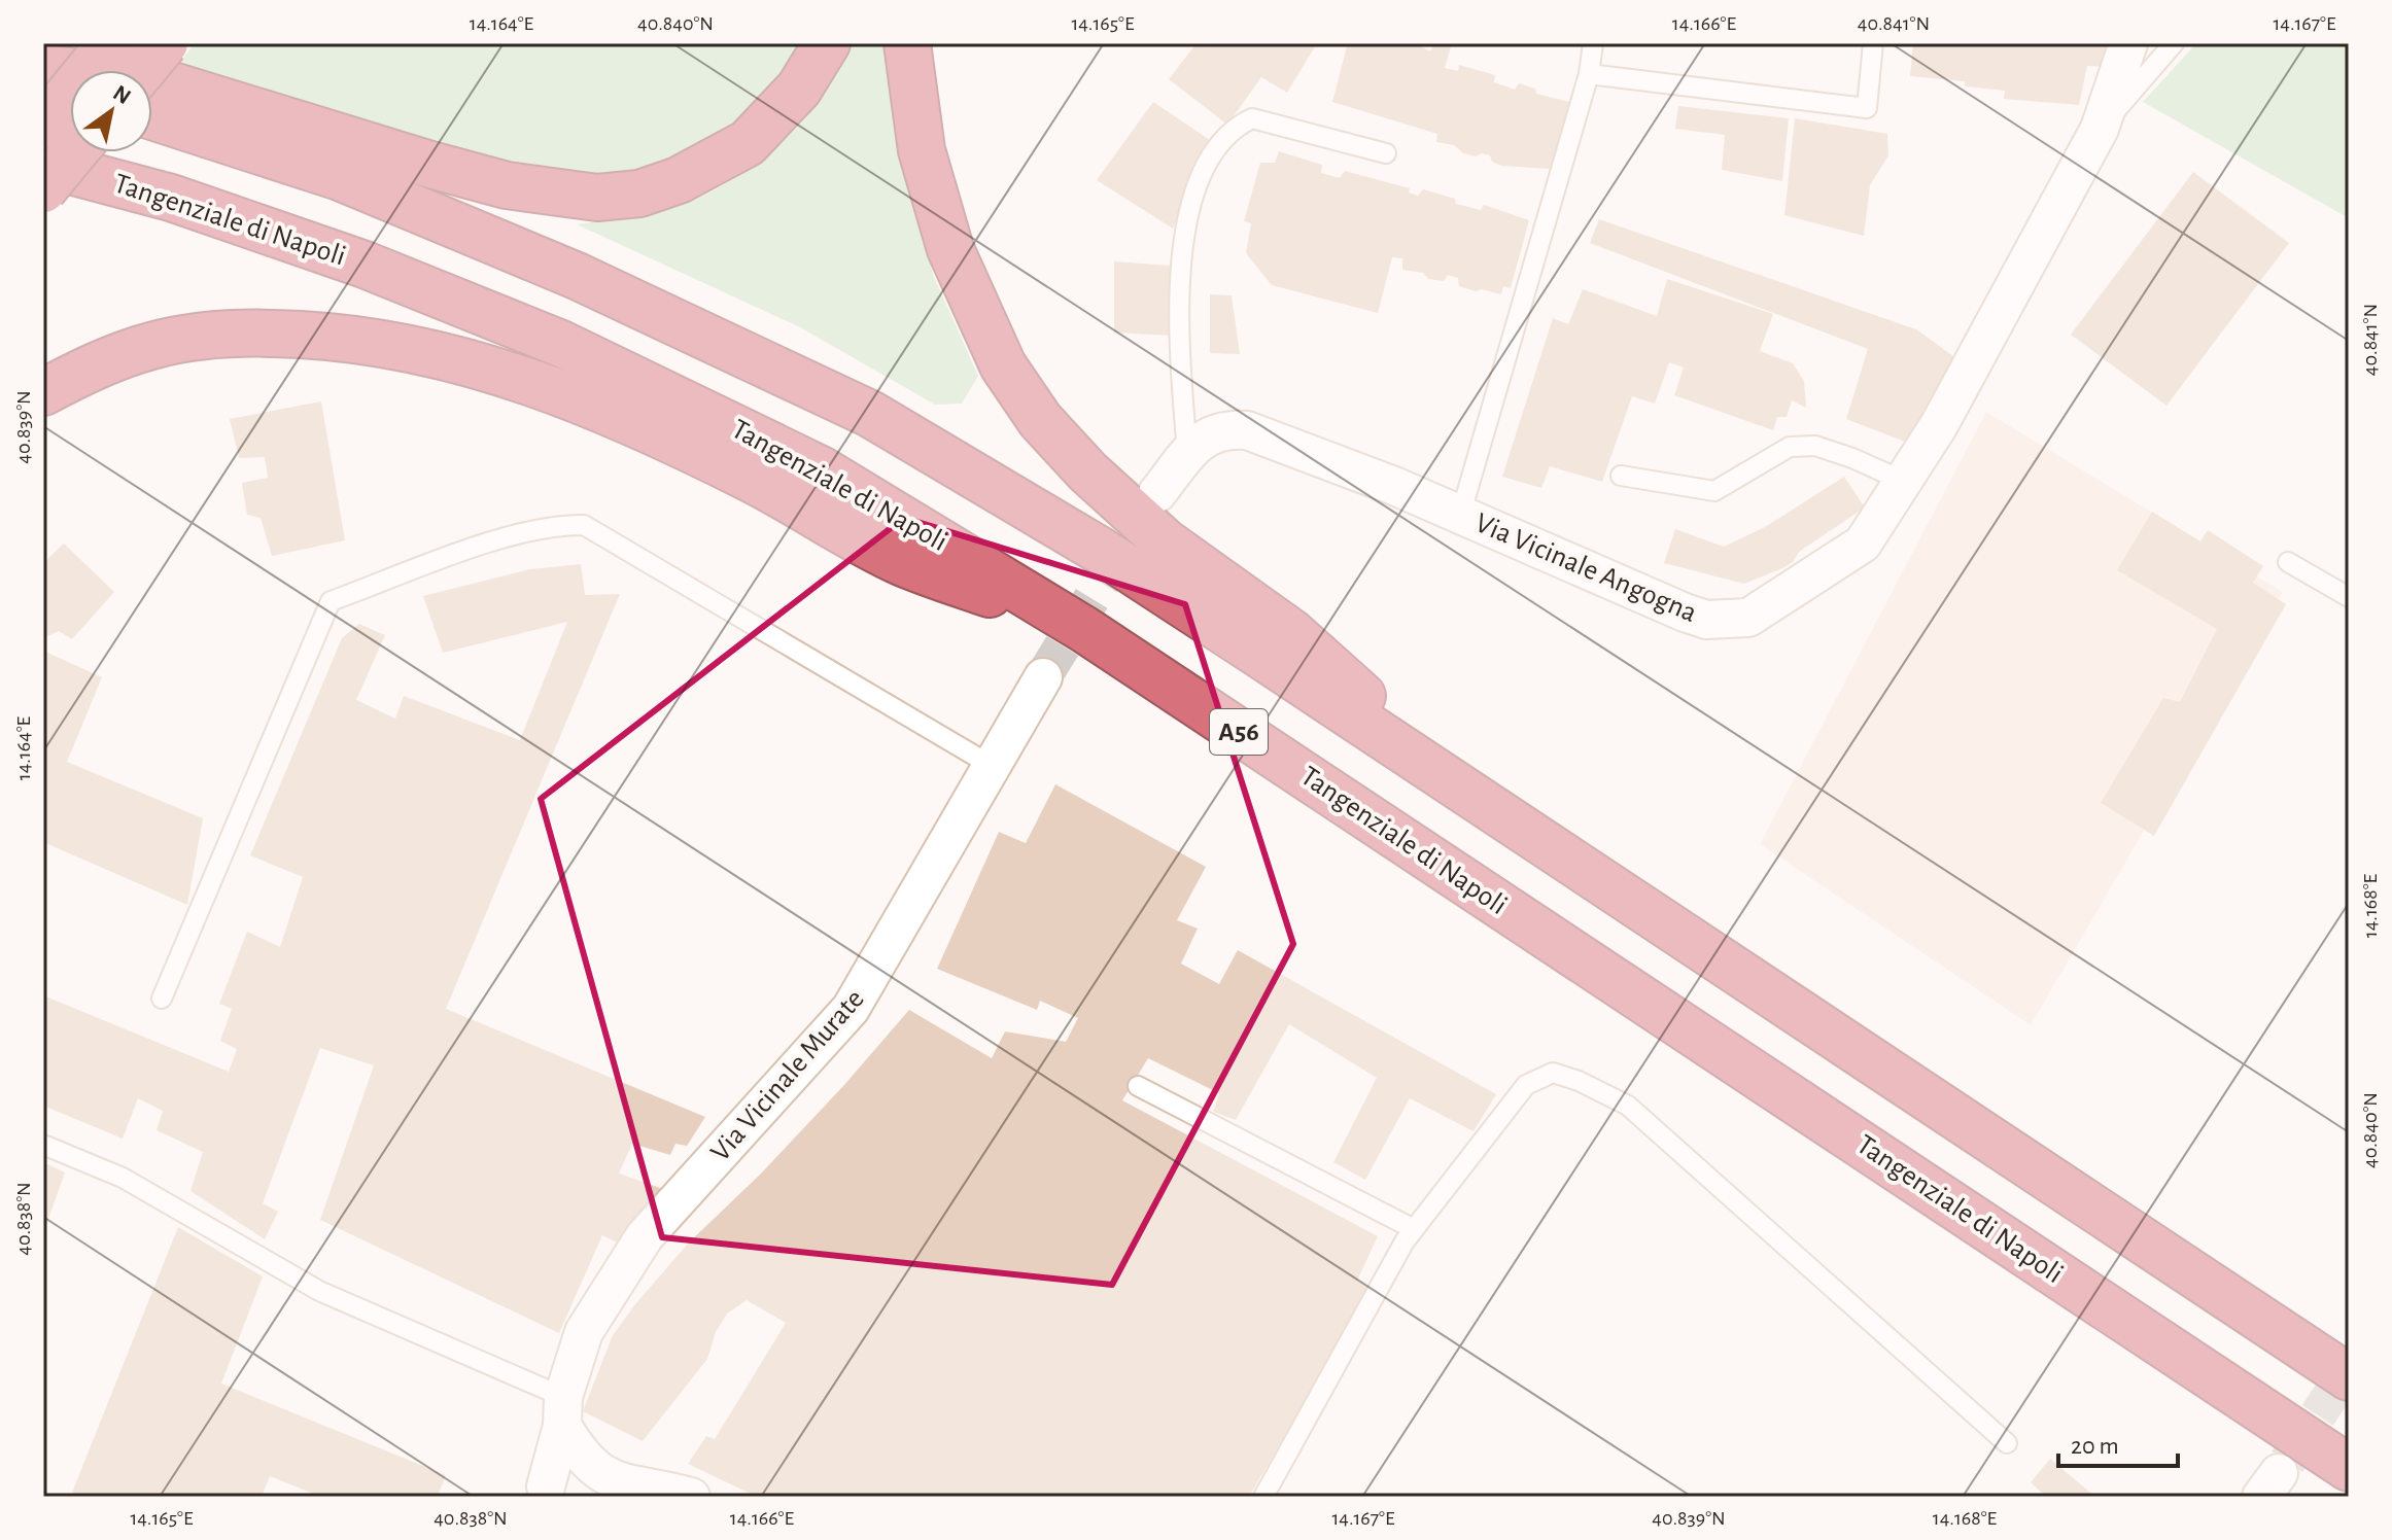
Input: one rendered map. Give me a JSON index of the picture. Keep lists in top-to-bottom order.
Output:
{
  "streets": {
    "highway": ["Tangenziale di Napoli", "A56"],
    "street": ["Via Vicinale Angogna", "Via Vicinale Murate"]
  },
  "scale_bar": "20 m",
  "north": "top right",
  "coordinates": [
    "14.164°E",
    "40.840°N",
    "14.165°E",
    "14.166°E",
    "40.841°N",
    "14.167°E",
    "40.839°N",
    "14.168°E",
    "40.838°N"
  ]
}
